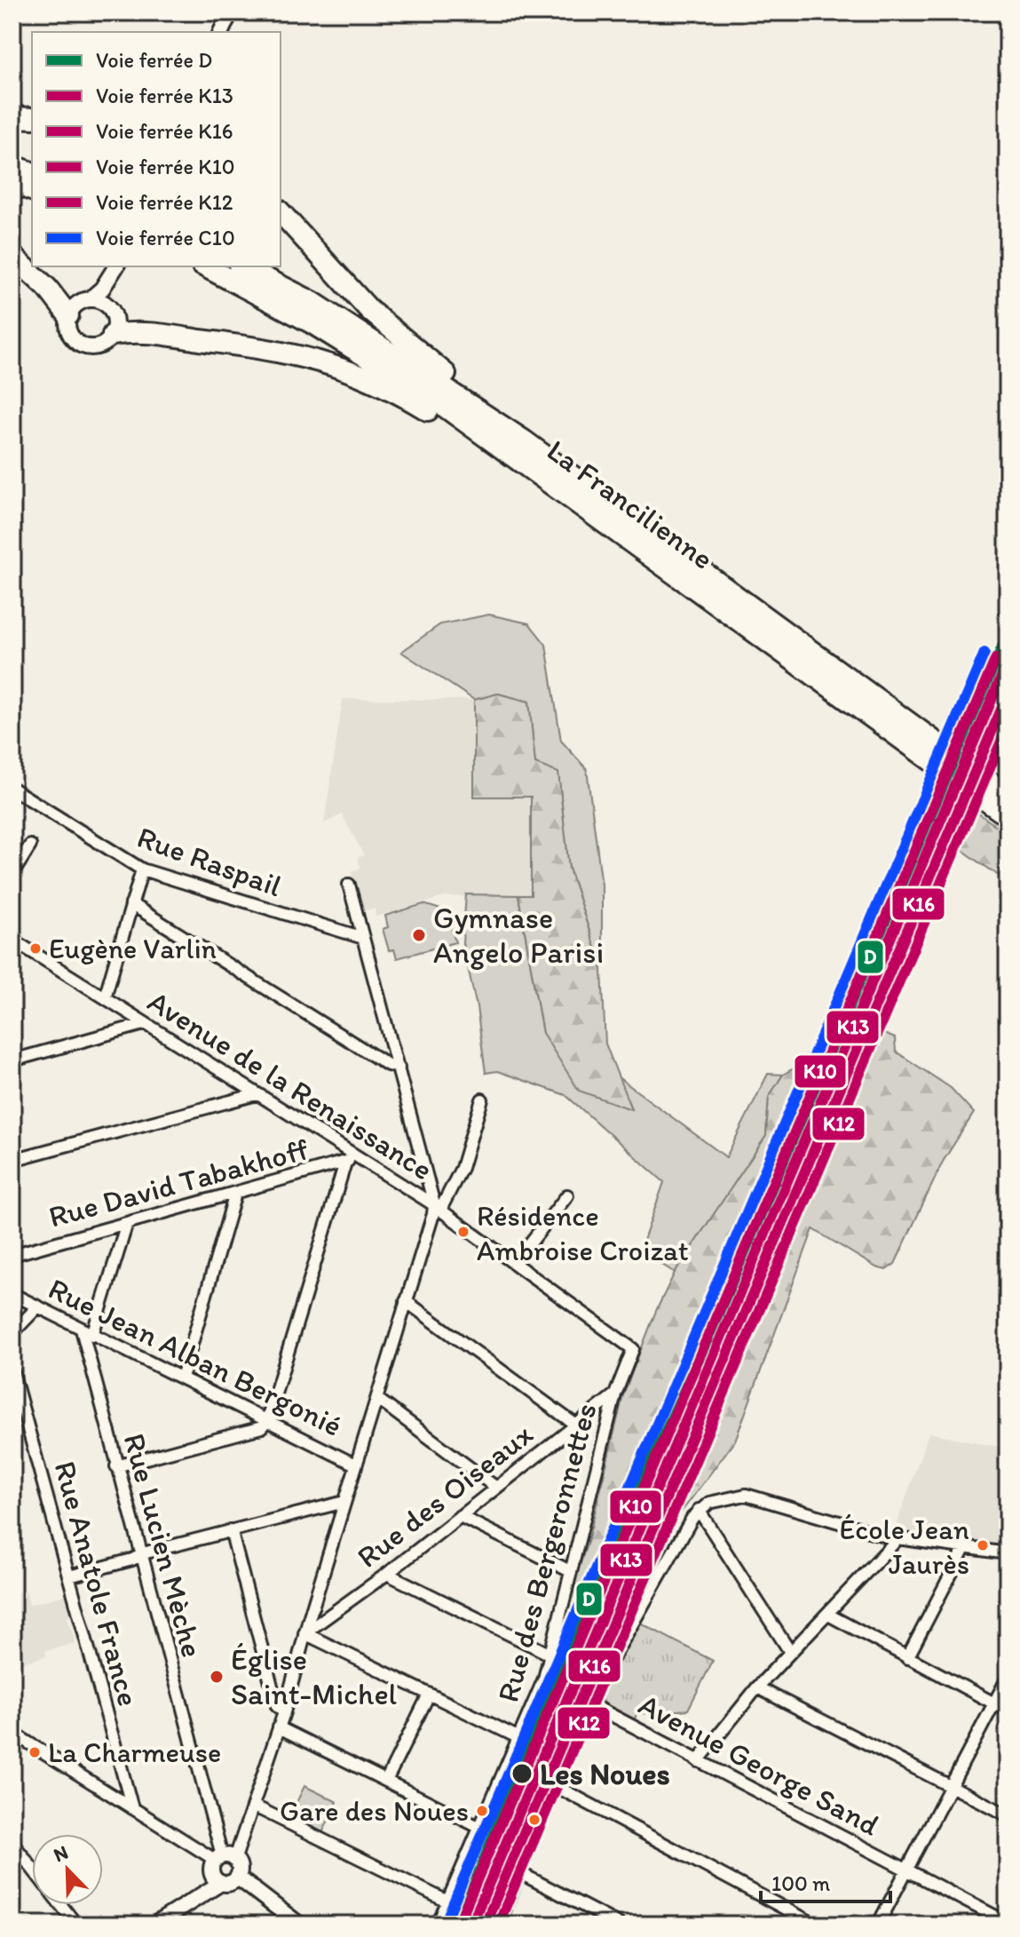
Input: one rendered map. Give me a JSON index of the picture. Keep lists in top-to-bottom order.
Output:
{
  "streets": {
    "highway": ["La Francilienne"],
    "street": [
      "Rue Raspail",
      "Avenue de la Renaissance",
      "Rue David Tabakhoff",
      "Rue Jean Alban Bergonié",
      "Rue des Oiseaux",
      "Rue Lucien Mèche",
      "Rue des Bergeronnettes",
      "Rue Anatole France",
      "Avenue George Sand"
    ]
  },
  "crossings": [
    ["Avenue de la Renaissance", "Rue David Tabakhoff"],
    ["Avenue de la Renaissance", "Rue des Bergeronnettes"],
    ["Rue Jean Alban Bergonié", "Rue Lucien Mèche"],
    ["Rue des Oiseaux", "Rue des Bergeronnettes"]
  ],
  "places": [
    "Gymnase Angelo Parisi",
    "Eugène Varlin",
    "Résidence Ambroise Croizat",
    "École Jean Jaurès",
    "Église Saint-Michel",
    "La Charmeuse",
    "Les Noues",
    "Gare des Noues"
  ],
  "lines": [
    "rail line D",
    "rail line C10",
    "rail line K10",
    "rail line K13",
    "rail line K16",
    "rail line K12"
  ],
  "legend": [
    "Voie ferrée D",
    "Voie ferrée K13",
    "Voie ferrée K16",
    "Voie ferrée K10",
    "Voie ferrée K12",
    "Voie ferrée C10"
  ],
  "scale_bar": "100 m",
  "north": "top left"
}
